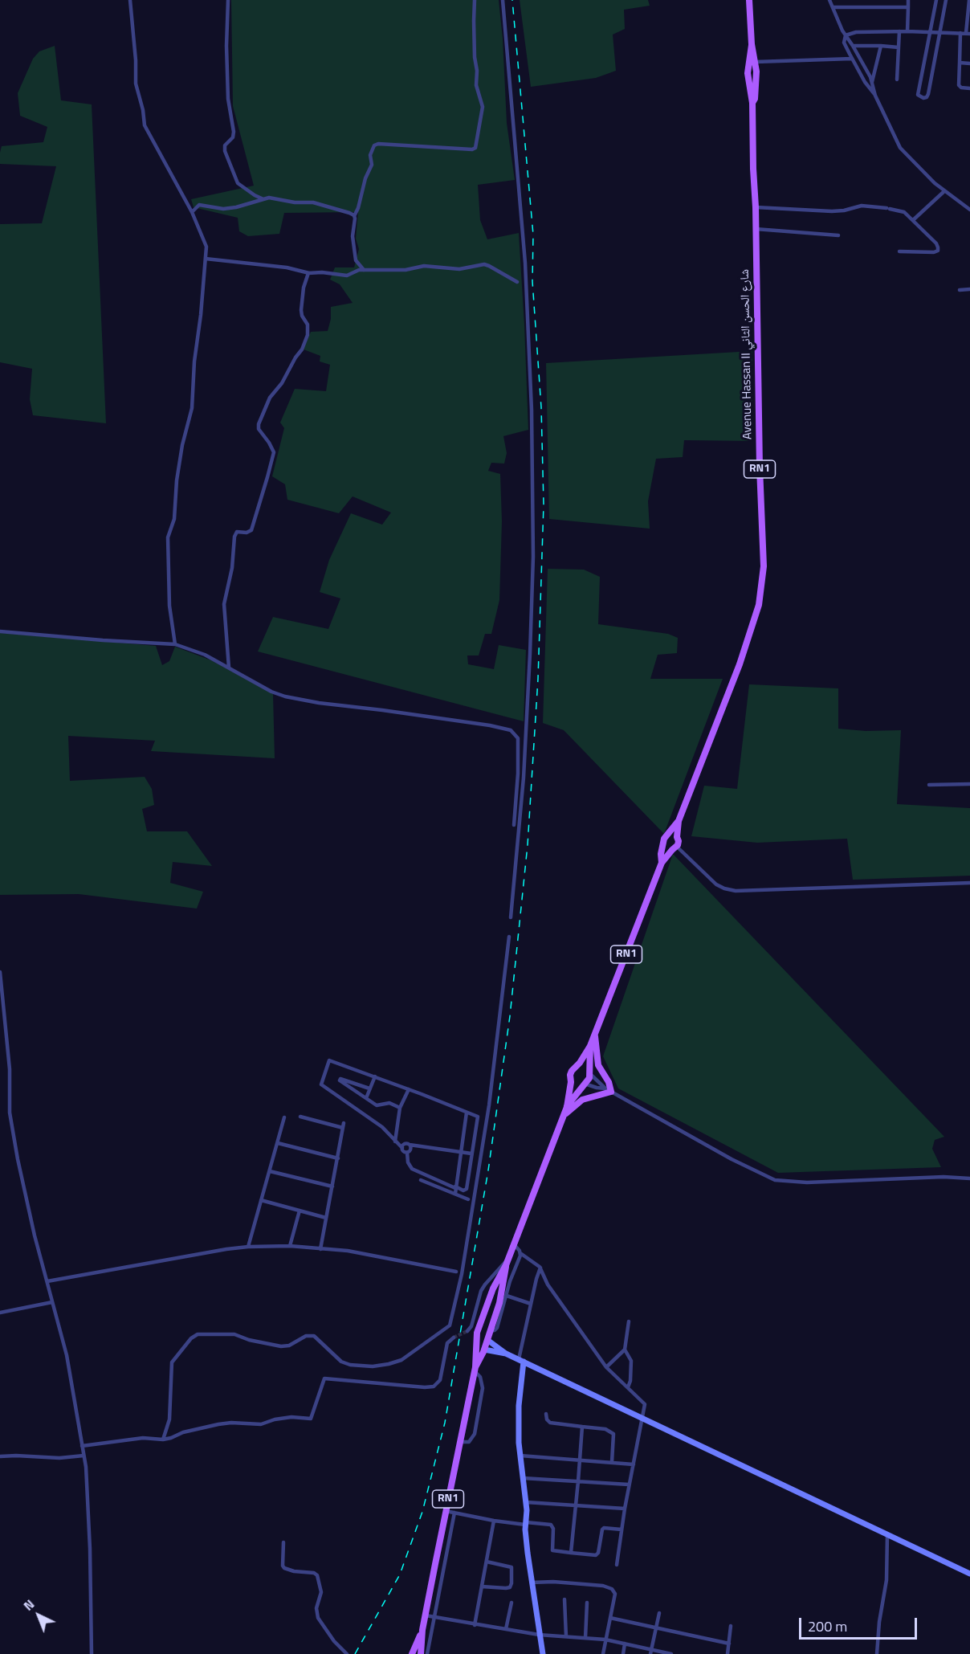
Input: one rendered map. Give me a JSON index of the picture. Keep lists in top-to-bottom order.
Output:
{
  "streets": {
    "main road": ["Avenue Hassan II شارع الحسن الثاني", "RN1"]
  },
  "crossings": [
    ["Avenue Hassan II شارع الحسن الثاني", "RN1"]
  ],
  "scale_bar": "200 m",
  "north": "top left"
}
